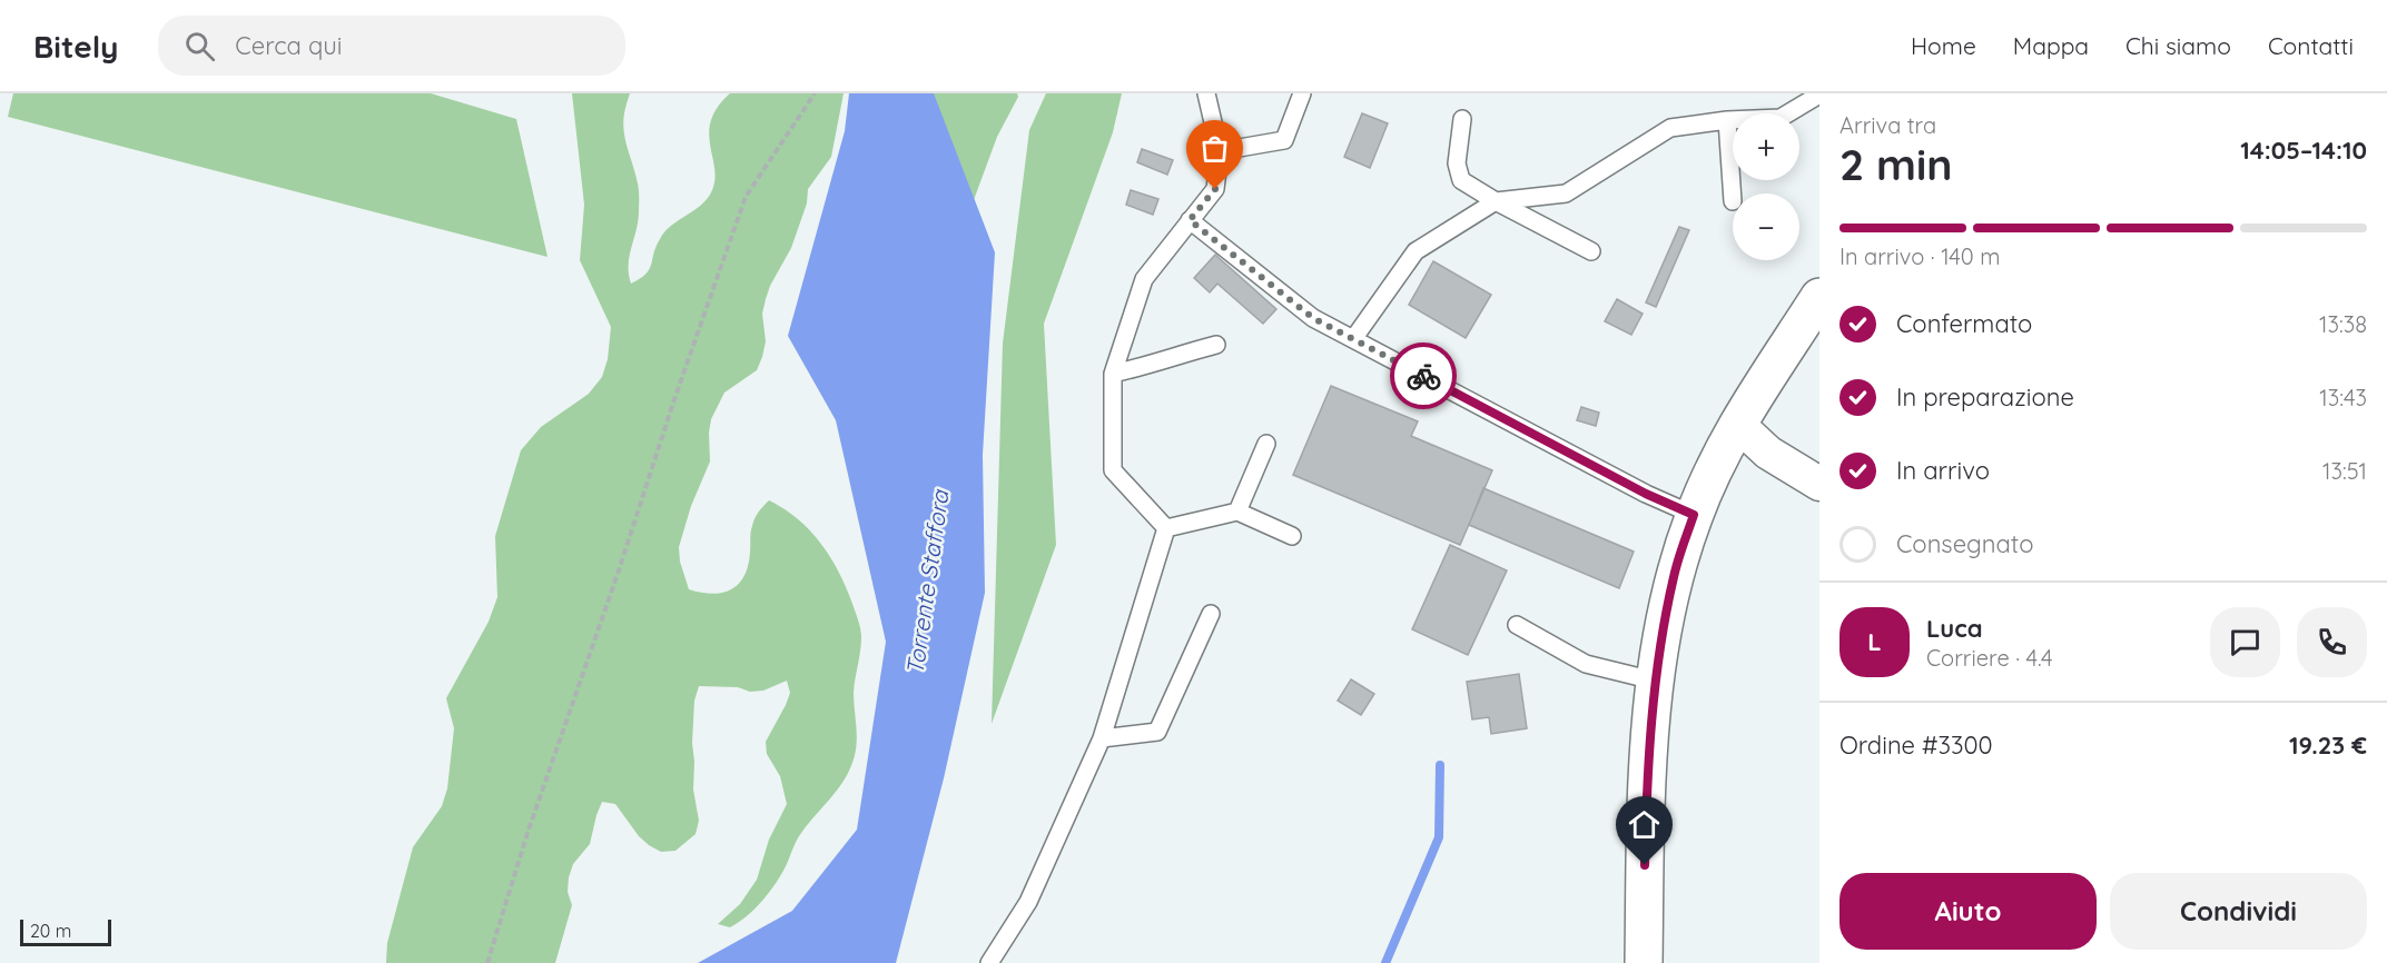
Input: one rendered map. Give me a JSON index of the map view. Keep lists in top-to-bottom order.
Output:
{
  "water": ["Torrente Staffora"],
  "scale_bar": "20 m",
  "page": {
    "header": "Bitely",
    "search": "Cerca qui",
    "nav": [
      "Home",
      "Mappa",
      "Chi siamo",
      "Contatti"
    ],
    "heading": ["2 min", "Arriva tra", "14:05–14:10"],
    "panel": [
      "Luca",
      "Corriere · 4.4",
      "Ordine #3300",
      "19.23 €"
    ],
    "map_buttons": ["+", "−"],
    "bar": "In arrivo · 140 m",
    "list": [
      ["Confermato", "13:38"],
      ["In preparazione", "13:43"],
      ["In arrivo", "13:51"],
      "Consegnato"
    ],
    "round": "L",
    "buttons": ["Aiuto", "Condividi"],
    "scale": "20 m"
  }
}
